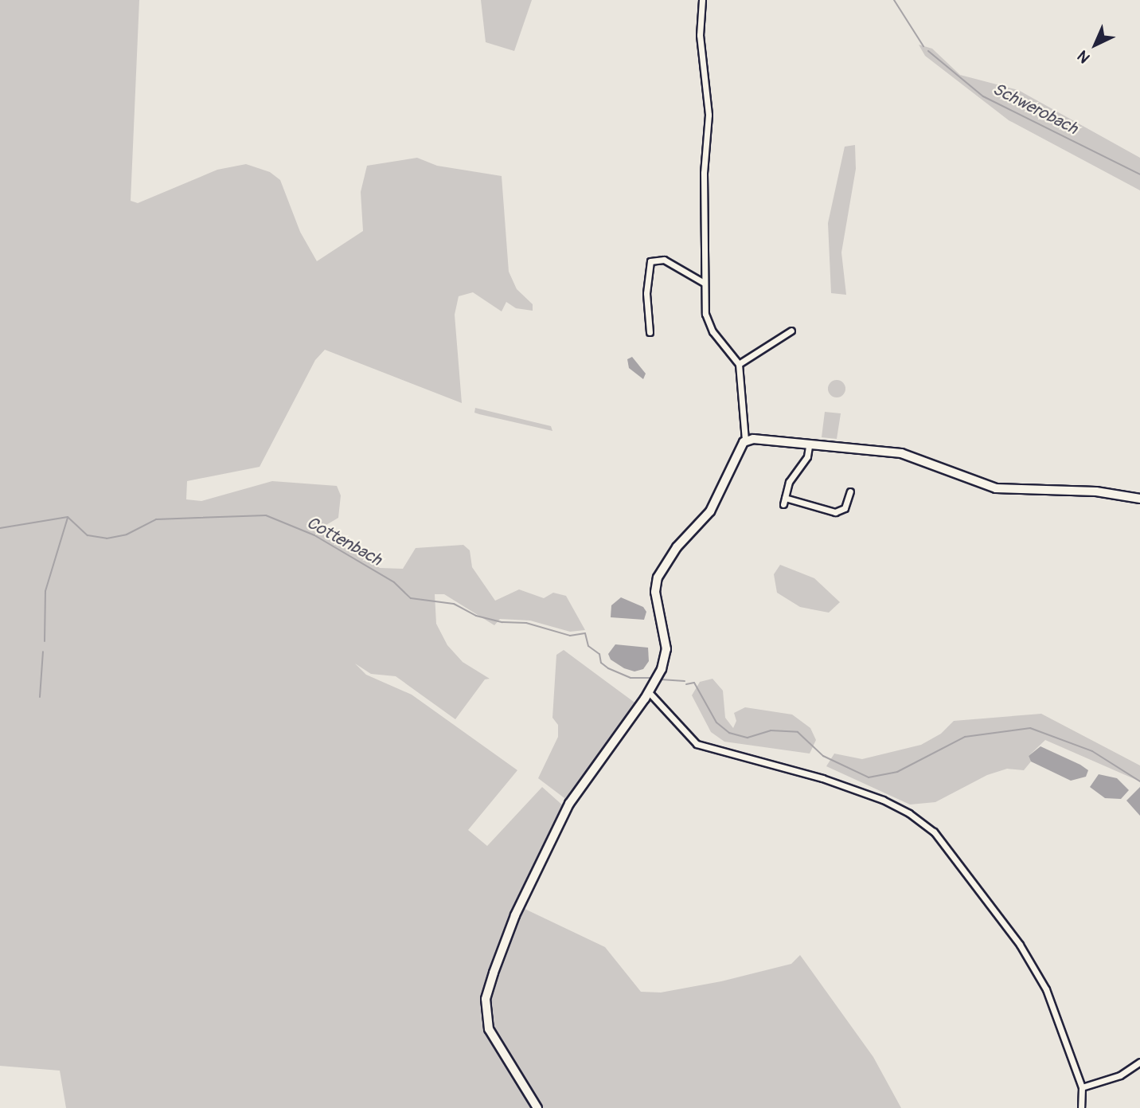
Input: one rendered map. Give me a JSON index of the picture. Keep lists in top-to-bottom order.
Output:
{
  "water": ["Schwerobach", "Cottenbach"],
  "north": "bottom left"
}
